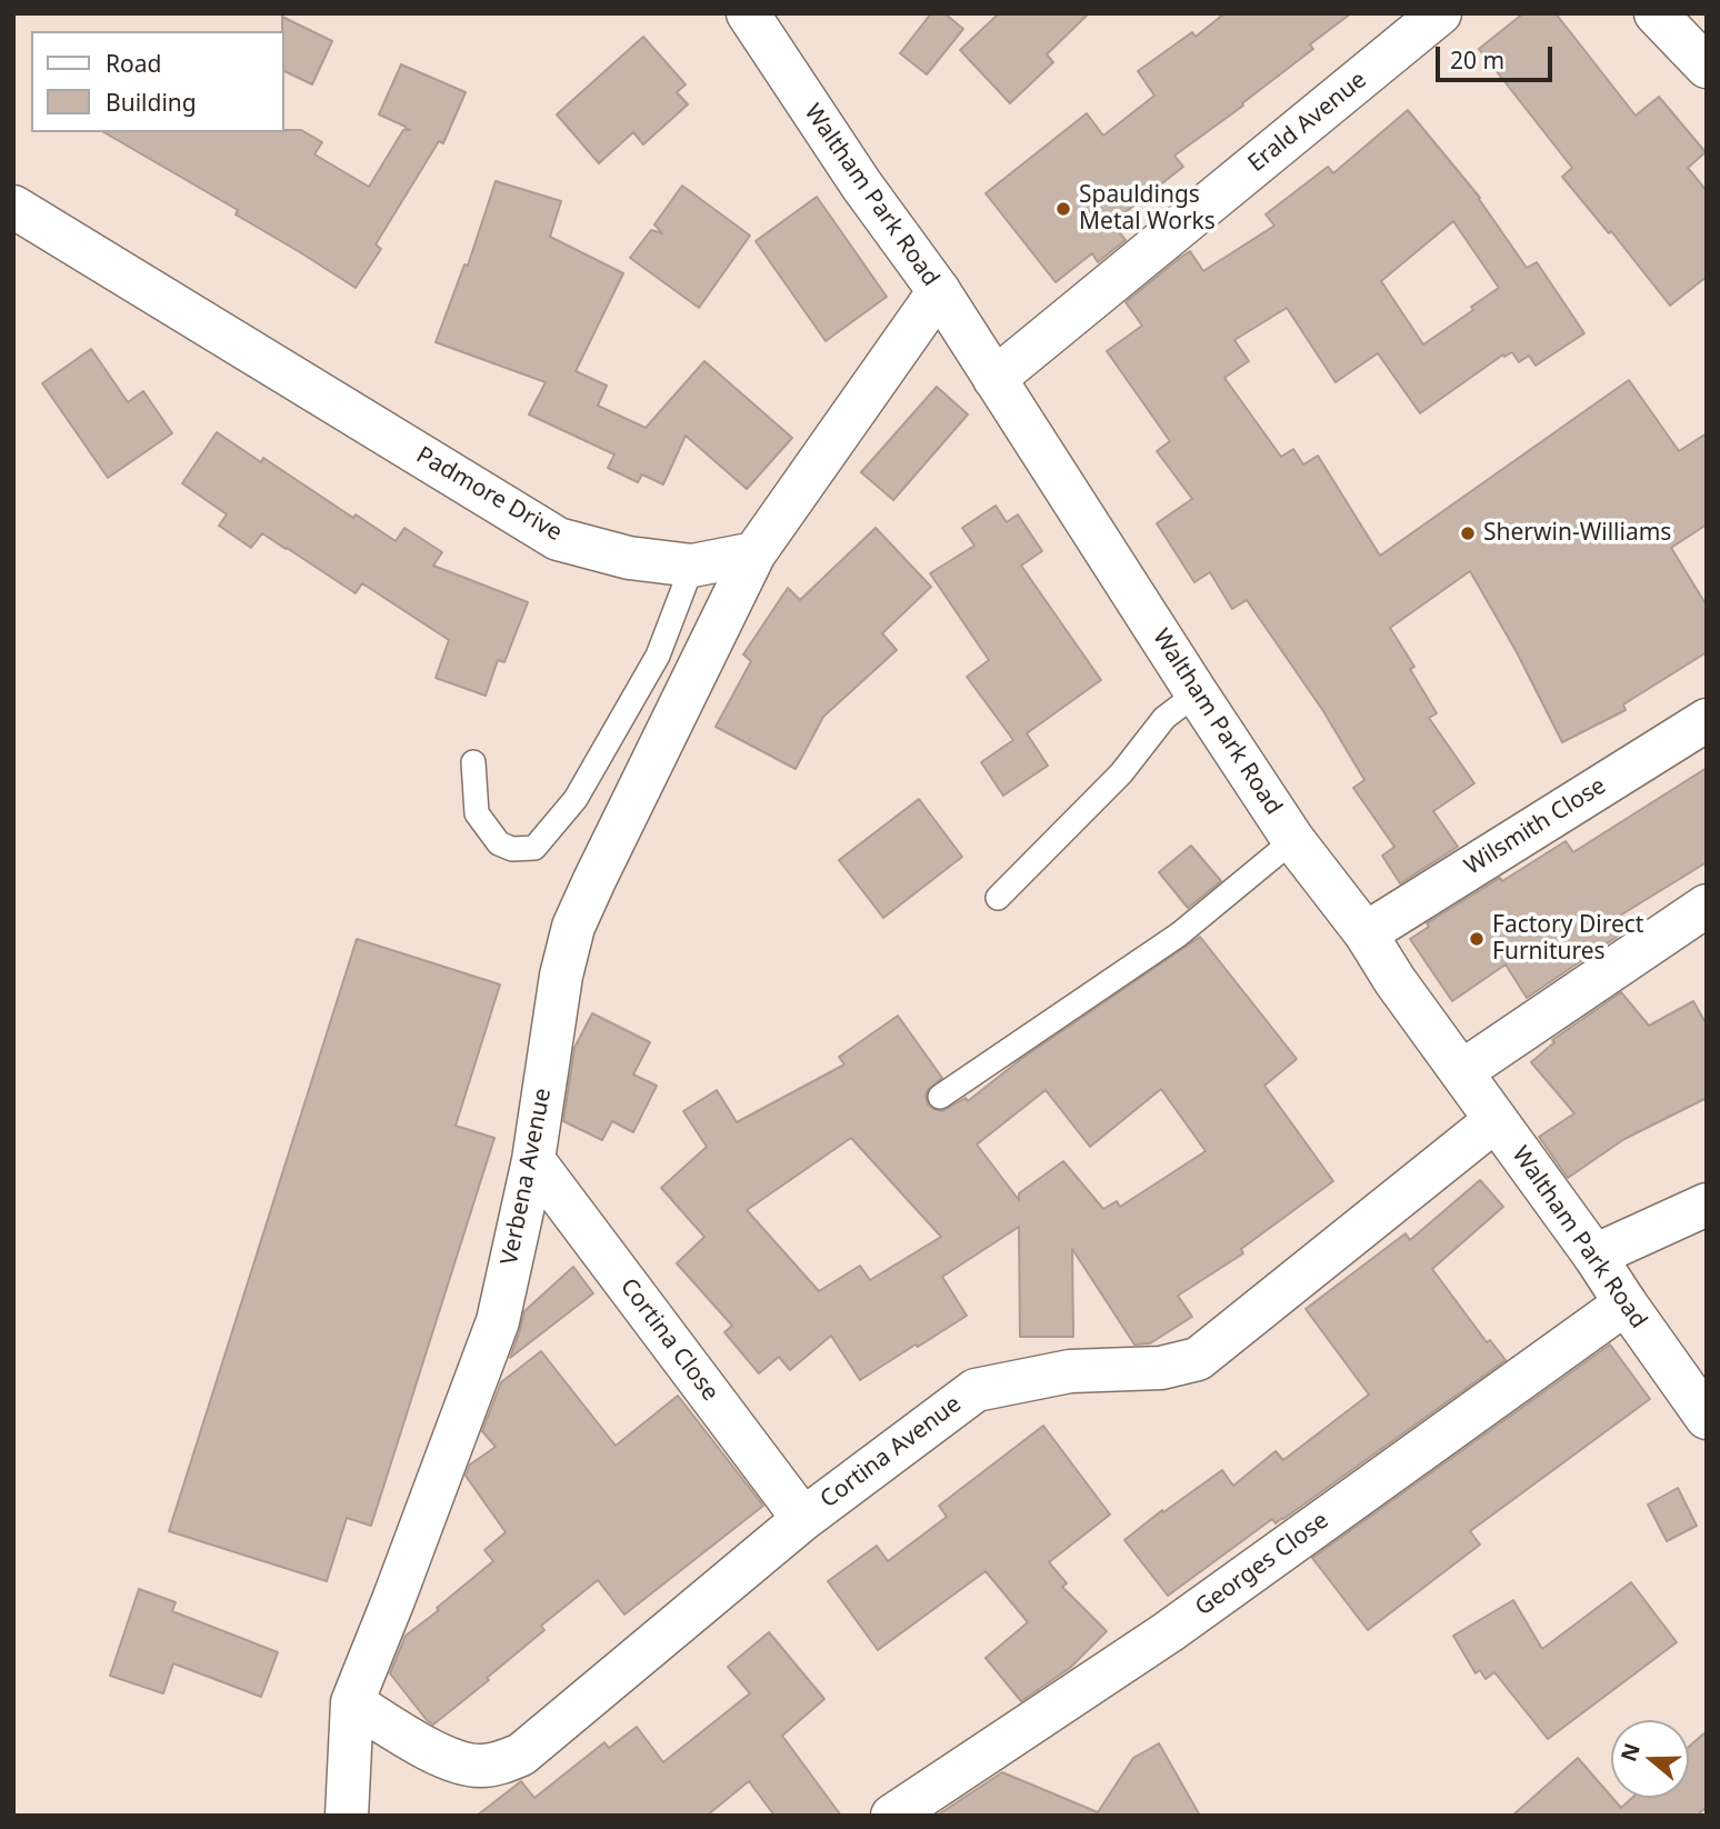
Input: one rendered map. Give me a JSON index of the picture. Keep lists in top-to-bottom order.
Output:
{
  "streets": {
    "street": [
      "Erald Avenue",
      "Waltham Park Road",
      "Padmore Drive",
      "Wilsmith Close",
      "Verbena Avenue",
      "Cortina Close",
      "Cortina Avenue",
      "Georges Close"
    ]
  },
  "crossings": [
    ["Erald Avenue", "Waltham Park Road"],
    ["Waltham Park Road", "Wilsmith Close"],
    ["Waltham Park Road", "Cortina Avenue"],
    ["Waltham Park Road", "Georges Close"],
    ["Padmore Drive", "Verbena Avenue"],
    ["Verbena Avenue", "Cortina Close"],
    ["Verbena Avenue", "Cortina Avenue"],
    ["Cortina Close", "Cortina Avenue"]
  ],
  "places": ["Spauldings Metal Works", "Sherwin-Williams", "Factory Direct Furnitures"],
  "legend": ["Road", "Building"],
  "scale_bar": "20 m",
  "north": "left"
}
